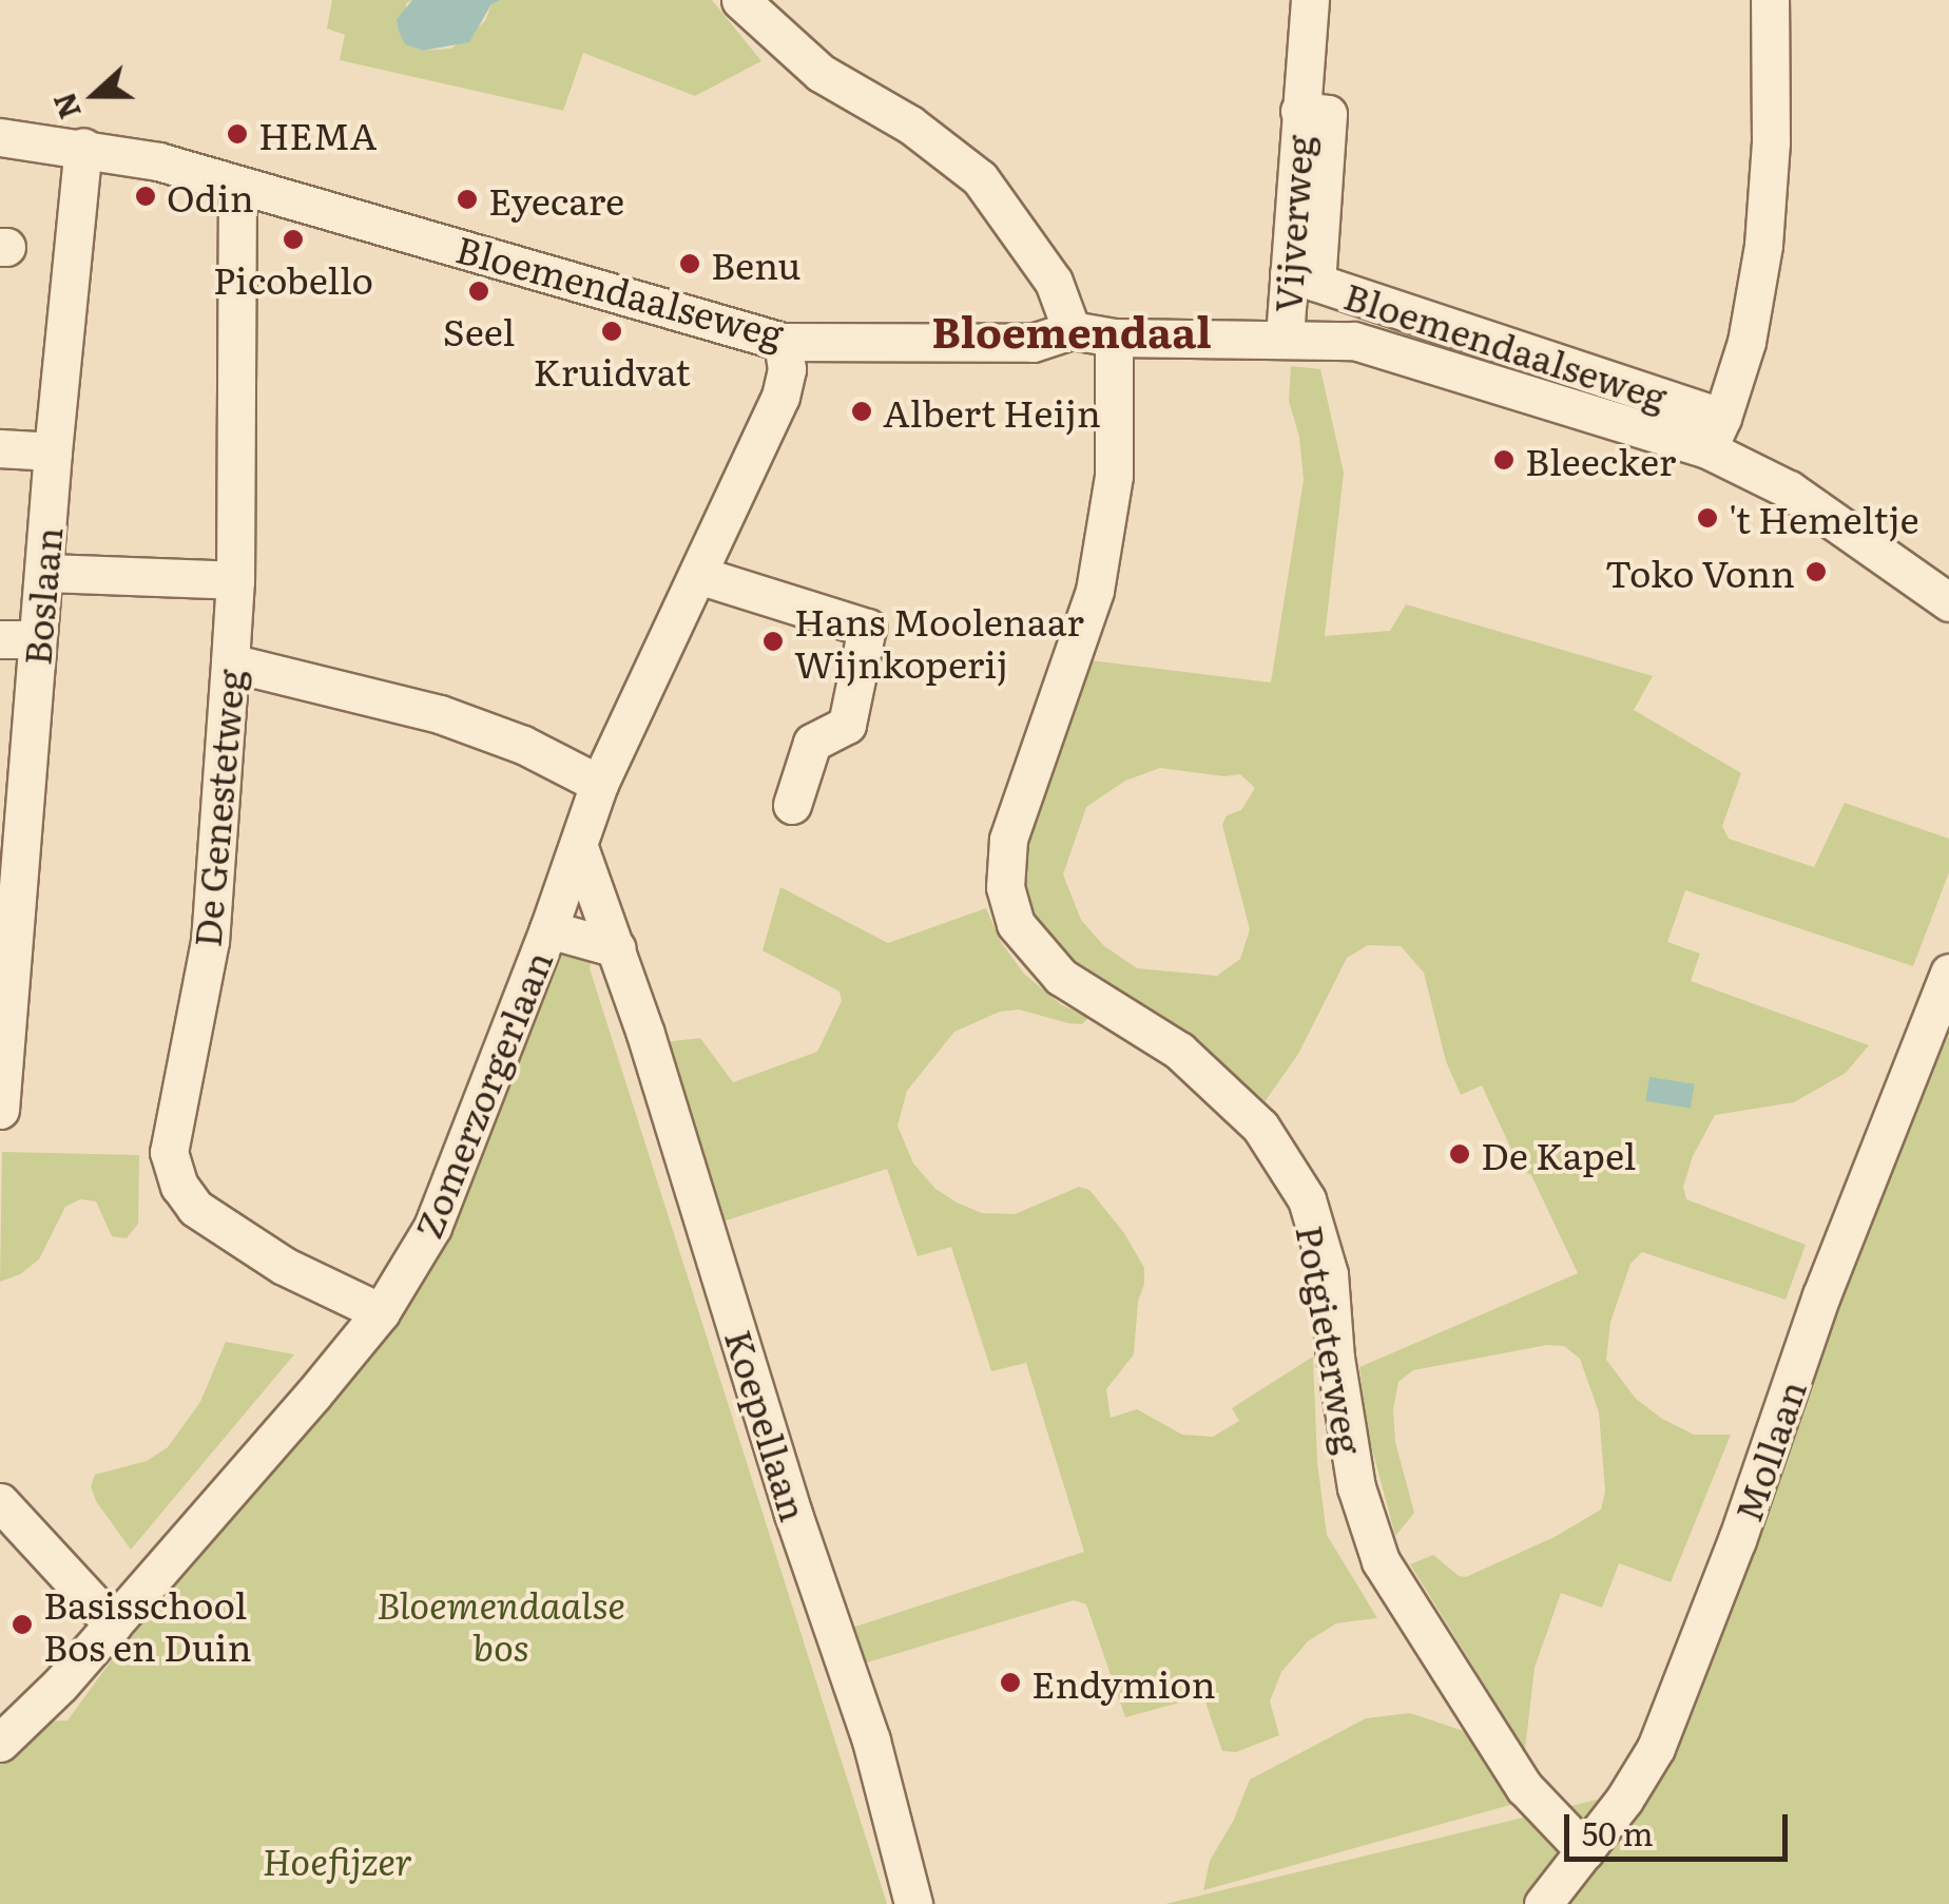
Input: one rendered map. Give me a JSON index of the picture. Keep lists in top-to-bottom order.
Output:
{
  "streets": {
    "street": [
      "Vijverweg",
      "Bloemendaalseweg",
      "Boslaan",
      "De Genestetweg",
      "Zomerzorgerlaan",
      "Potgieterweg",
      "Koepellaan",
      "Mollaan"
    ]
  },
  "crossings": [
    ["Vijverweg", "Bloemendaalseweg"],
    ["Bloemendaalseweg", "Boslaan"],
    ["Bloemendaalseweg", "De Genestetweg"],
    ["Bloemendaalseweg", "Zomerzorgerlaan"],
    ["Bloemendaalseweg", "Potgieterweg"],
    ["De Genestetweg", "Zomerzorgerlaan"],
    ["Zomerzorgerlaan", "Koepellaan"],
    ["Potgieterweg", "Mollaan"]
  ],
  "districts": ["Bloemendaal"],
  "parks": ["Bloemendaalse bos", "Hoefijzer"],
  "places": [
    "HEMA",
    "Odin",
    "Eyecare",
    "Picobello",
    "Benu",
    "Seel",
    "Kruidvat",
    "Albert Heijn",
    "Bleecker",
    "'t Hemeltje",
    "Toko Vonn",
    "Hans Moolenaar Wijnkoperij",
    "De Kapel",
    "Basisschool Bos en Duin",
    "Endymion"
  ],
  "scale_bar": "50 m",
  "north": "left"
}
